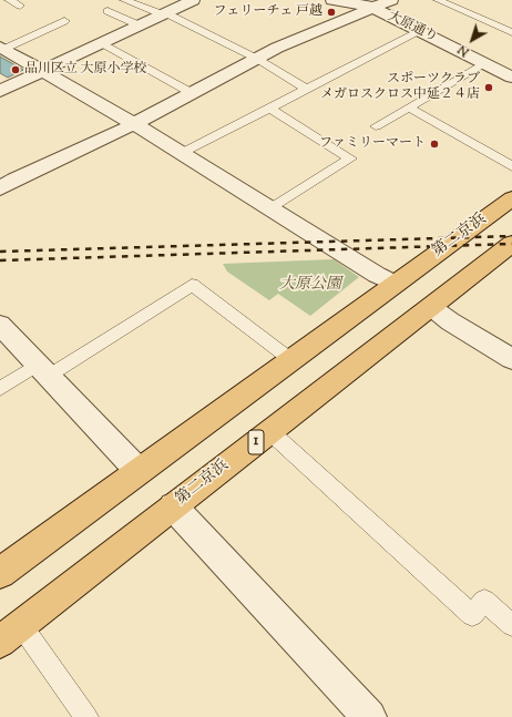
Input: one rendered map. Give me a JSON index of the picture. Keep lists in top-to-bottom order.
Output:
{
  "streets": {
    "highway": ["第二京浜", "1"],
    "street": ["大原通り"]
  },
  "parks": ["大原公園"],
  "places": [
    "フェリーチェ 戸越",
    "品川区立 大原小学校",
    "スポーツクラブ メガロスクロス中延２４店",
    "ファミリーマート"
  ],
  "north": "bottom left"
}
